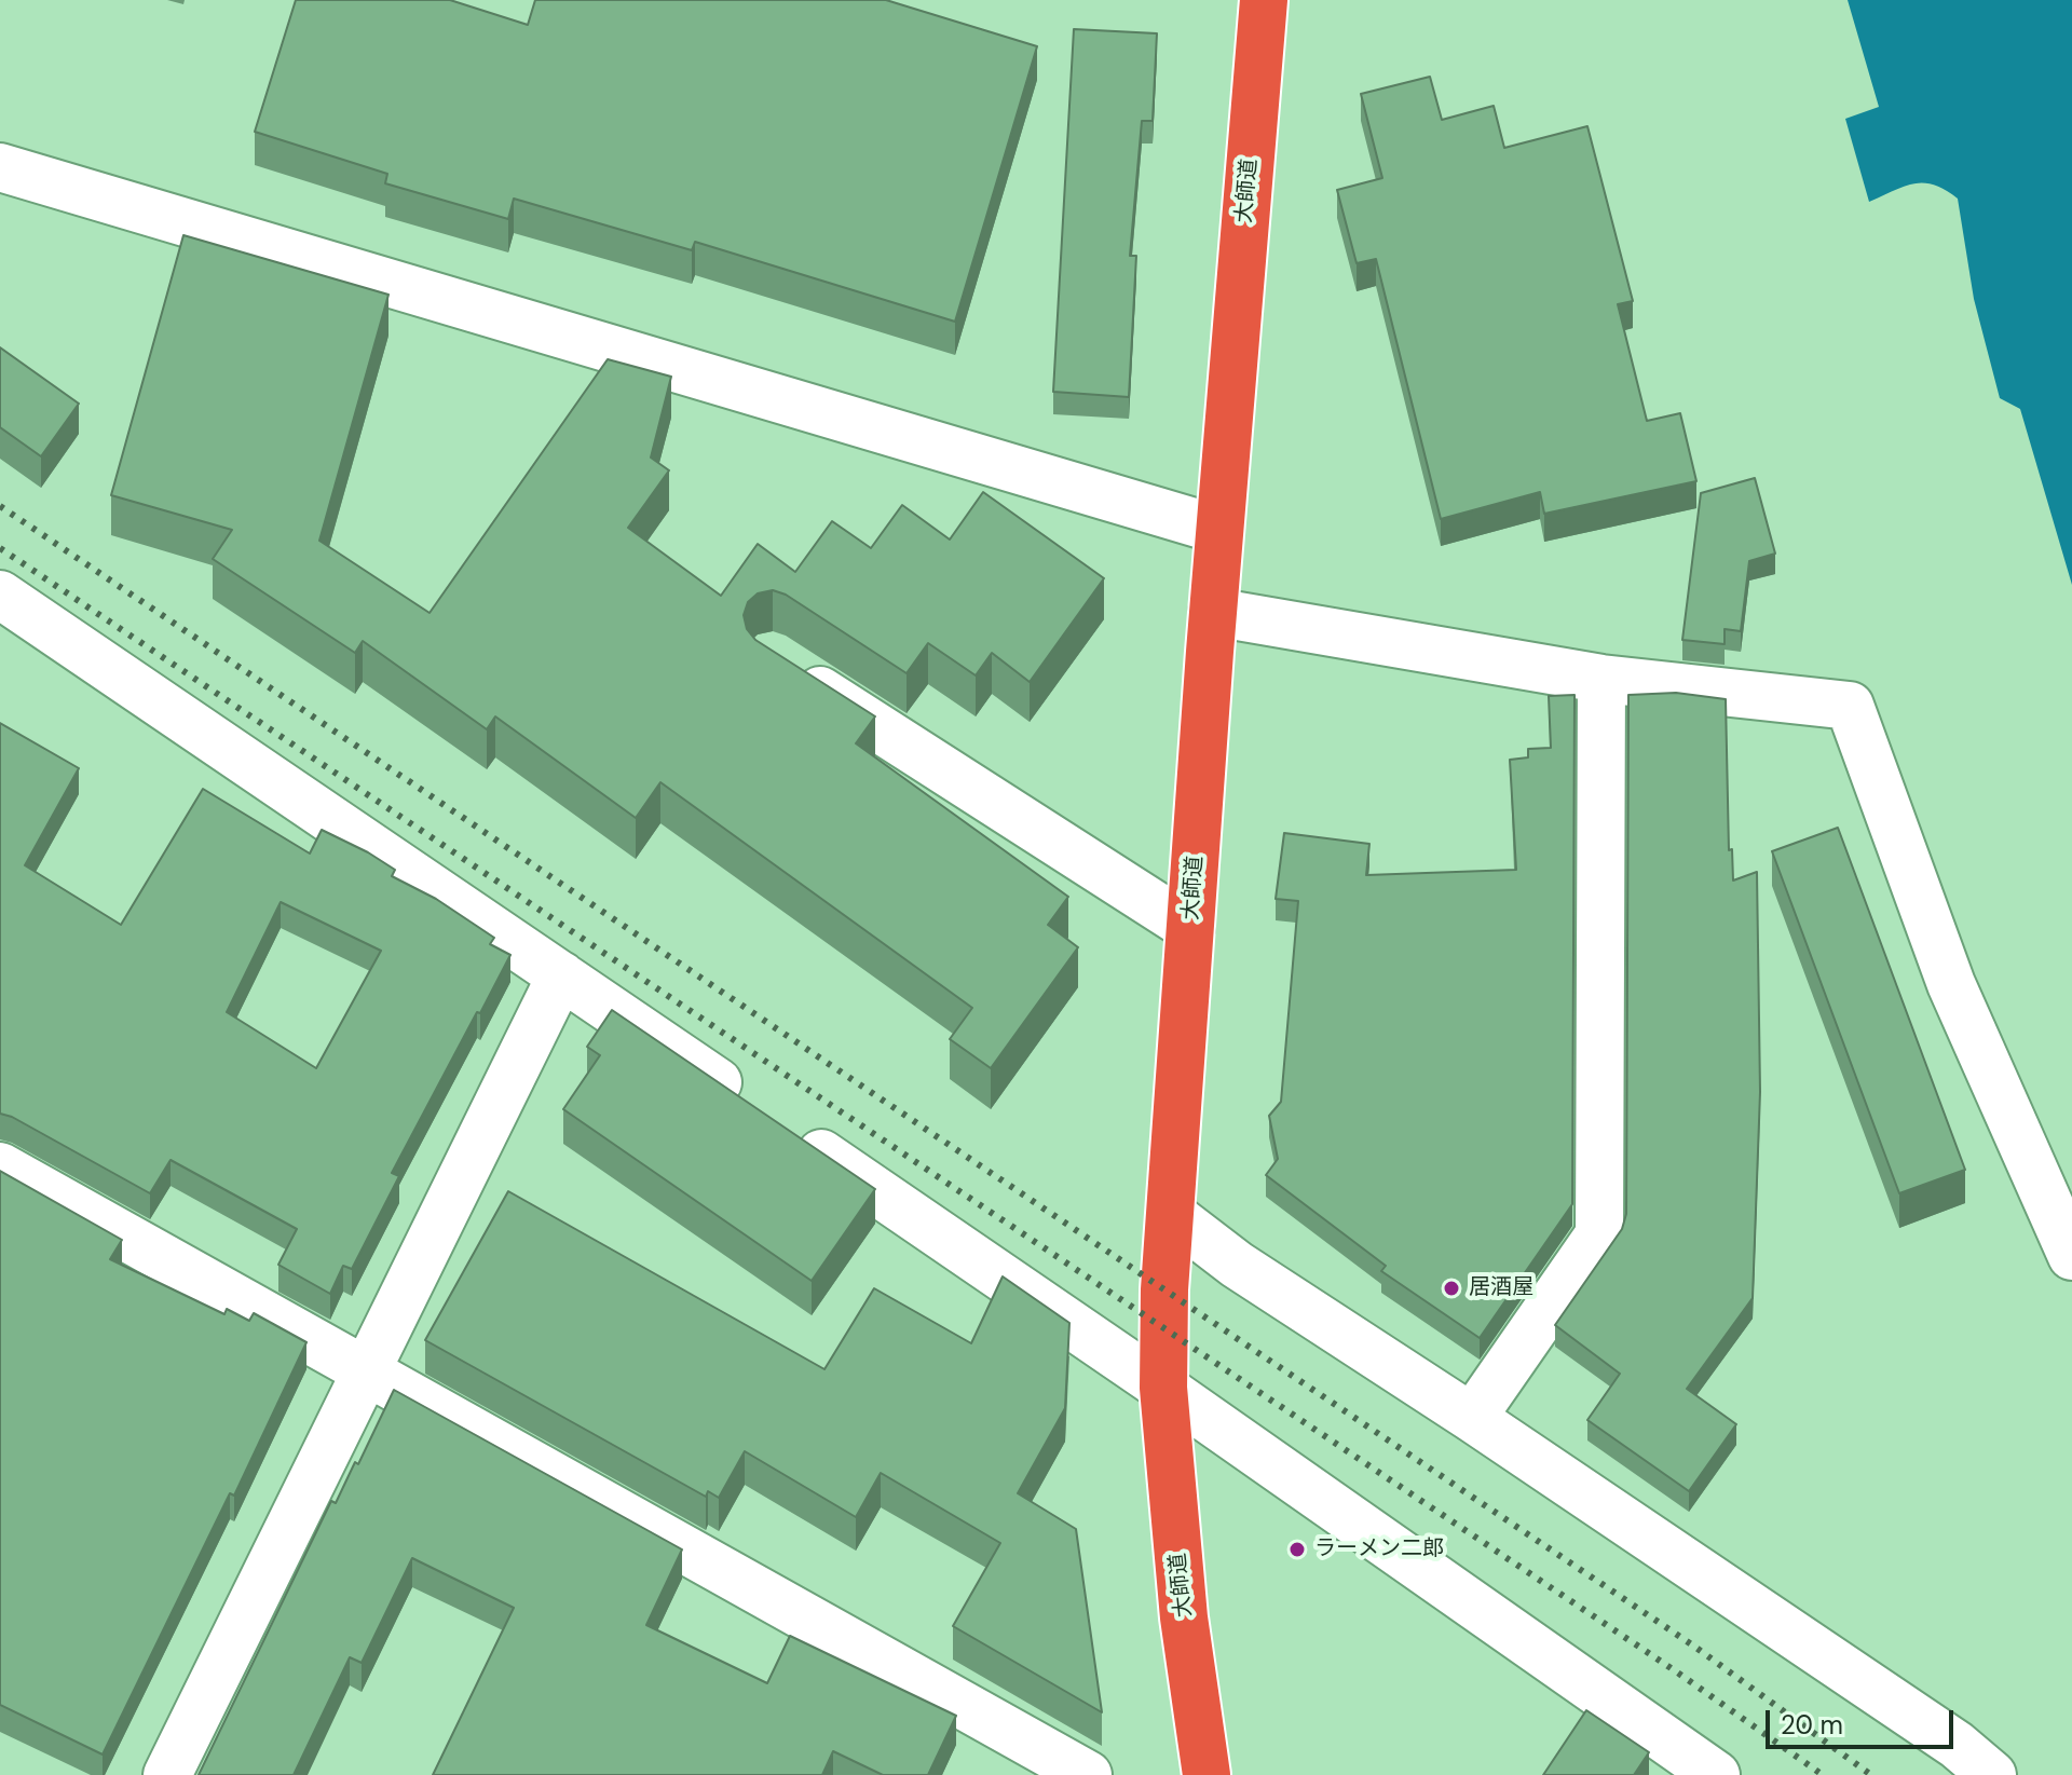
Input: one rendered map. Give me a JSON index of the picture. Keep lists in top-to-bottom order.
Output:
{
  "streets": {
    "highway": ["大師道"]
  },
  "places": ["居酒屋", "ラーメン二郎"],
  "scale_bar": "20 m"
}
